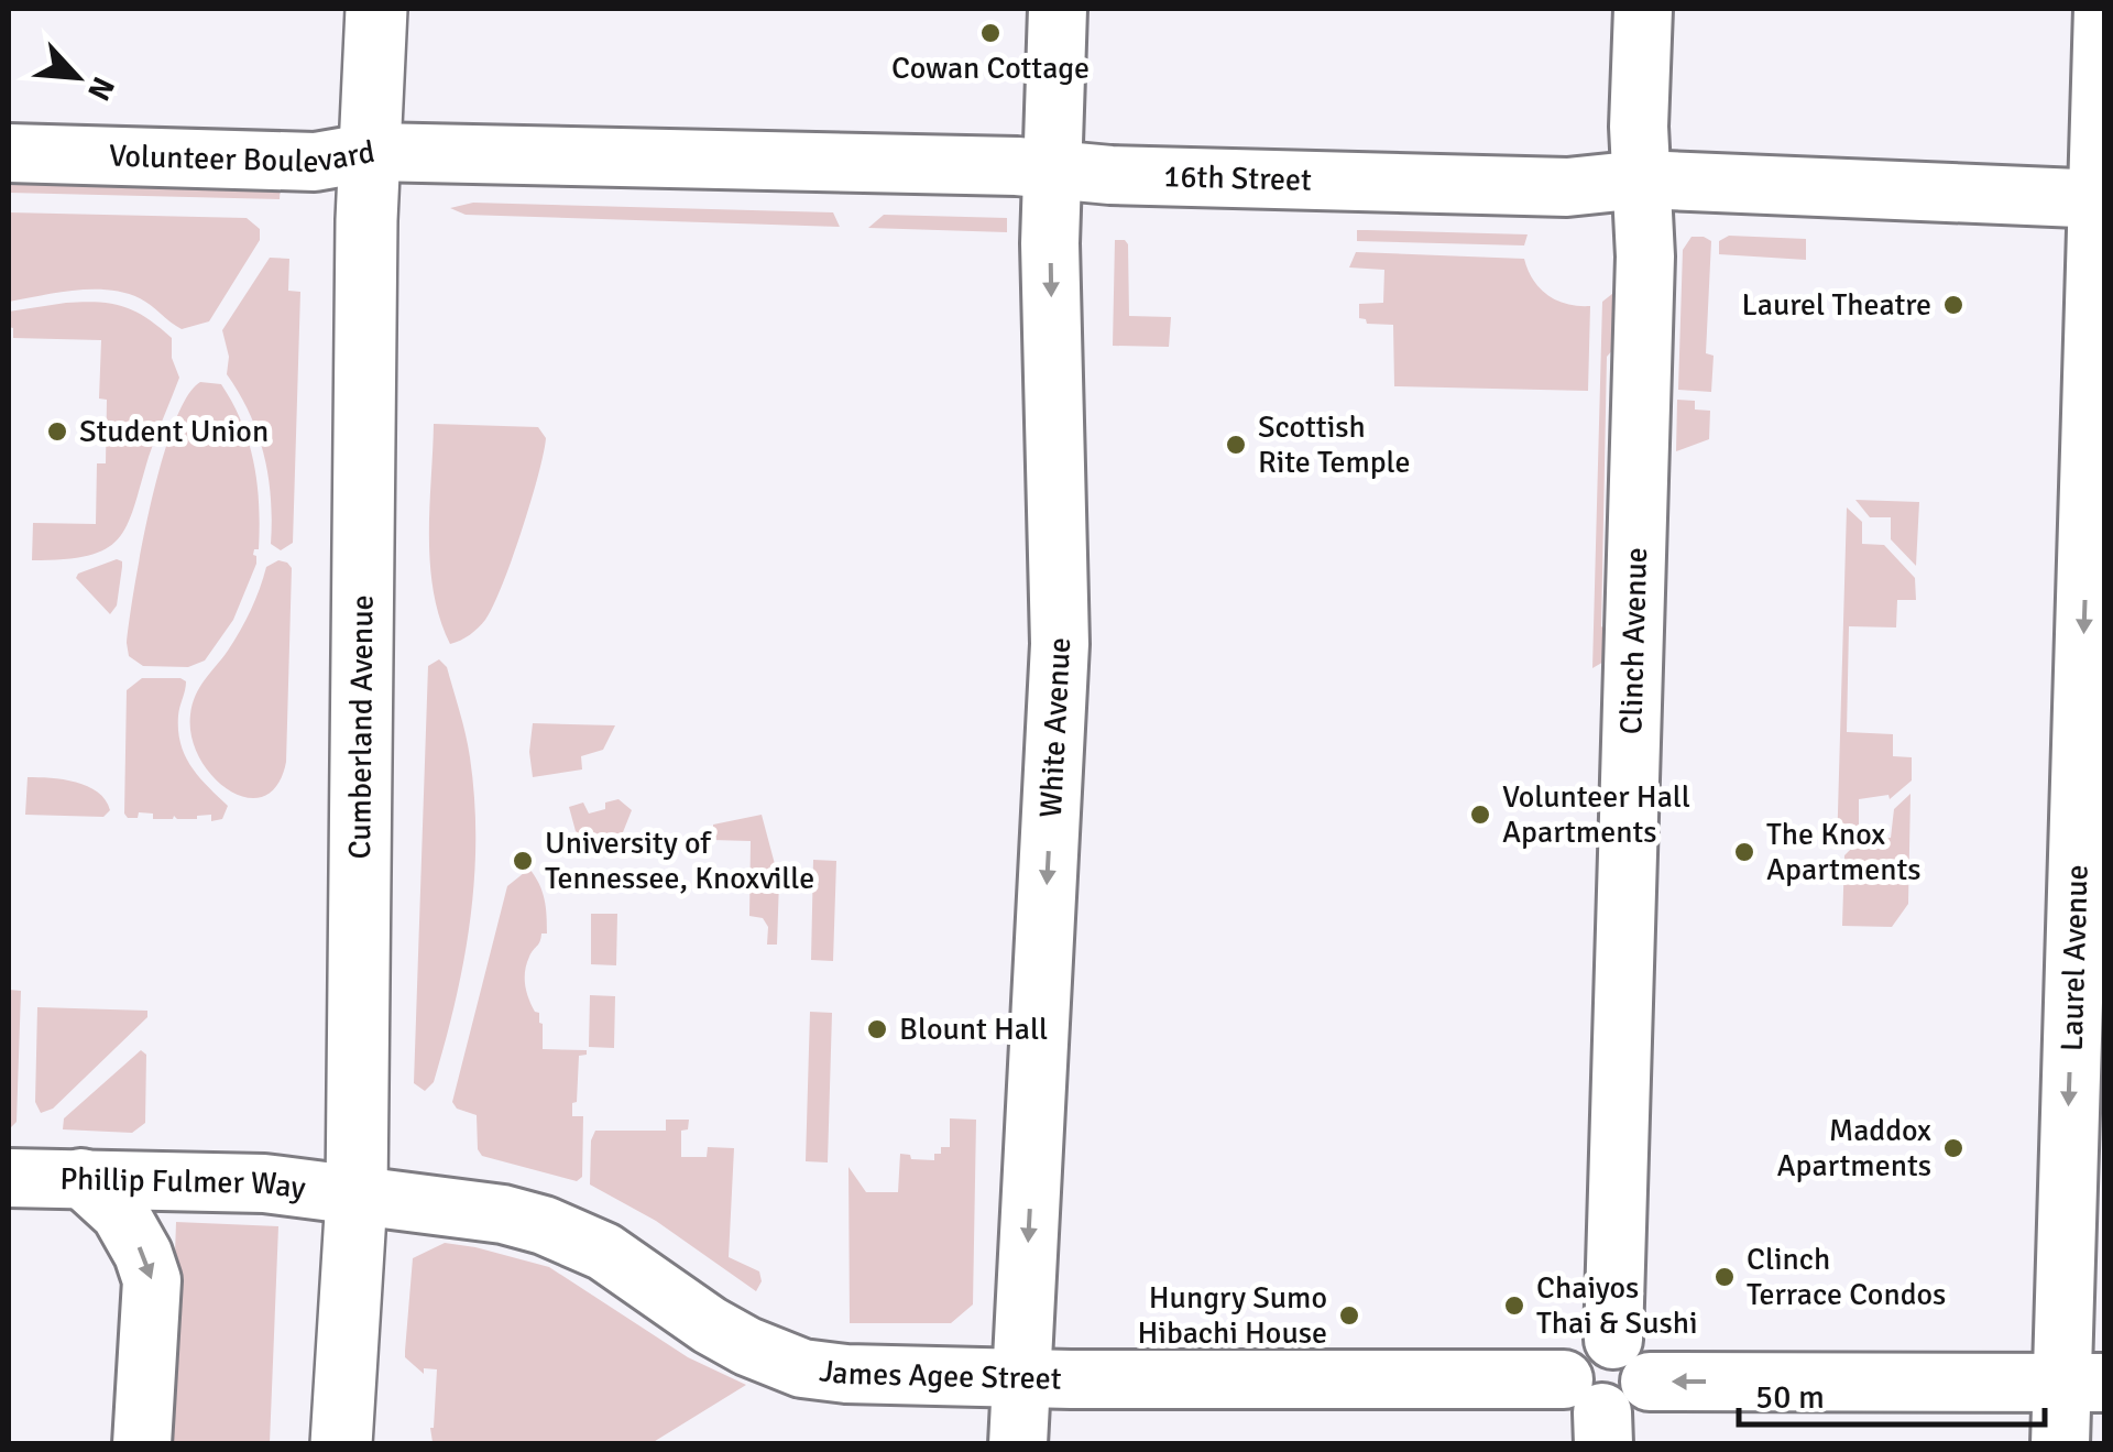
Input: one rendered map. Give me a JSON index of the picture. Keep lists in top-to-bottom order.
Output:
{
  "streets": {
    "main road": ["Cumberland Avenue"],
    "street": [
      "Volunteer Boulevard",
      "16th Street",
      "Clinch Avenue",
      "White Avenue",
      "Laurel Avenue",
      "Phillip Fulmer Way",
      "James Agee Street"
    ]
  },
  "crossings": [
    ["Volunteer Boulevard", "16th Street"],
    ["Volunteer Boulevard", "Cumberland Avenue"],
    ["16th Street", "Clinch Avenue"],
    ["16th Street", "Cumberland Avenue"],
    ["16th Street", "White Avenue"],
    ["16th Street", "Laurel Avenue"],
    ["Clinch Avenue", "Laurel Avenue"],
    ["Cumberland Avenue", "Phillip Fulmer Way"],
    ["Cumberland Avenue", "James Agee Street"],
    ["White Avenue", "James Agee Street"],
    ["Phillip Fulmer Way", "James Agee Street"]
  ],
  "one_way": ["White Avenue", "Laurel Avenue"],
  "places": [
    "Cowan Cottage",
    "Laurel Theatre",
    "Student Union",
    "Scottish Rite Temple",
    "Volunteer Hall Apartments",
    "The Knox Apartments",
    "University of Tennessee, Knoxville",
    "Blount Hall",
    "Maddox Apartments",
    "Clinch Terrace Condos",
    "Chaiyos Thai & Sushi",
    "Hungry Sumo Hibachi House"
  ],
  "scale_bar": "50 m",
  "north": "bottom right"
}
